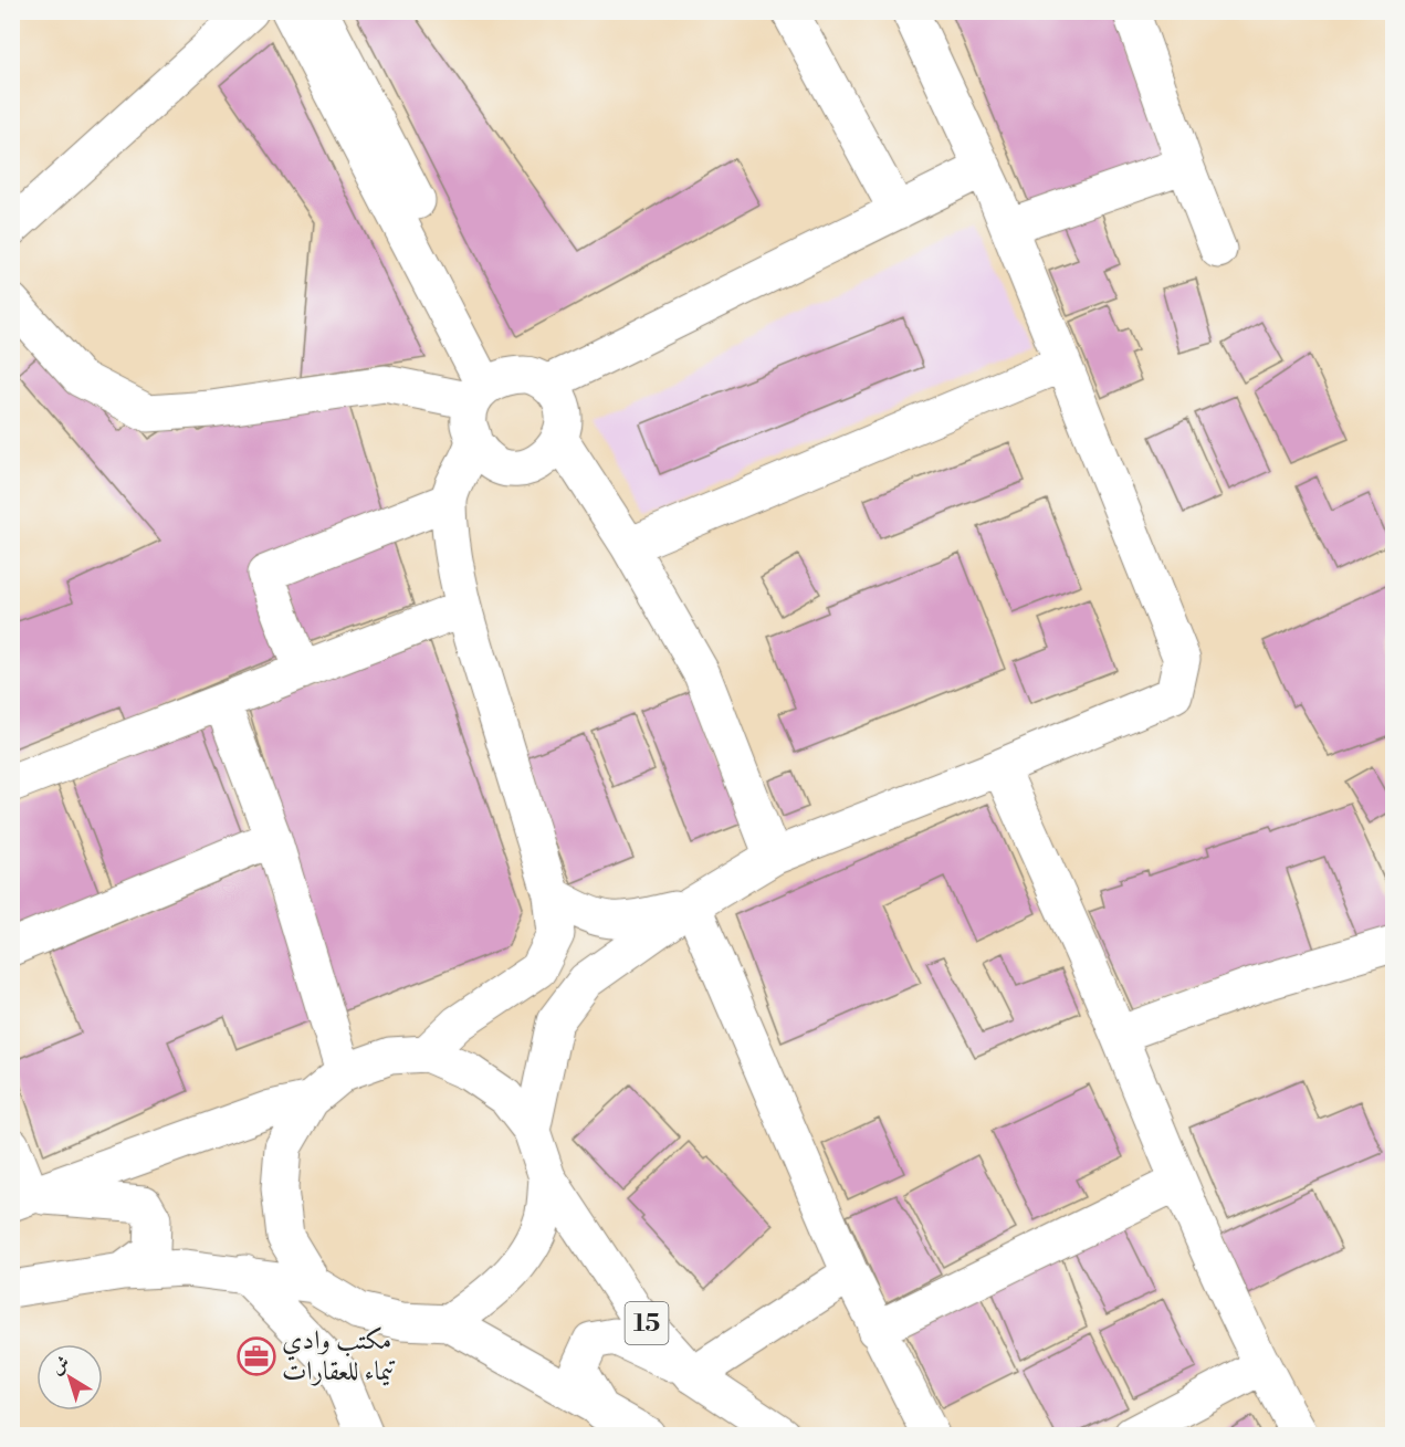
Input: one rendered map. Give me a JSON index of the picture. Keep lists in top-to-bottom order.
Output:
{
  "streets": {
    "main road": ["15"]
  },
  "places": {
    "office": ["مكتب وادي تيماء للعقارات"]
  },
  "north": "top left"
}
